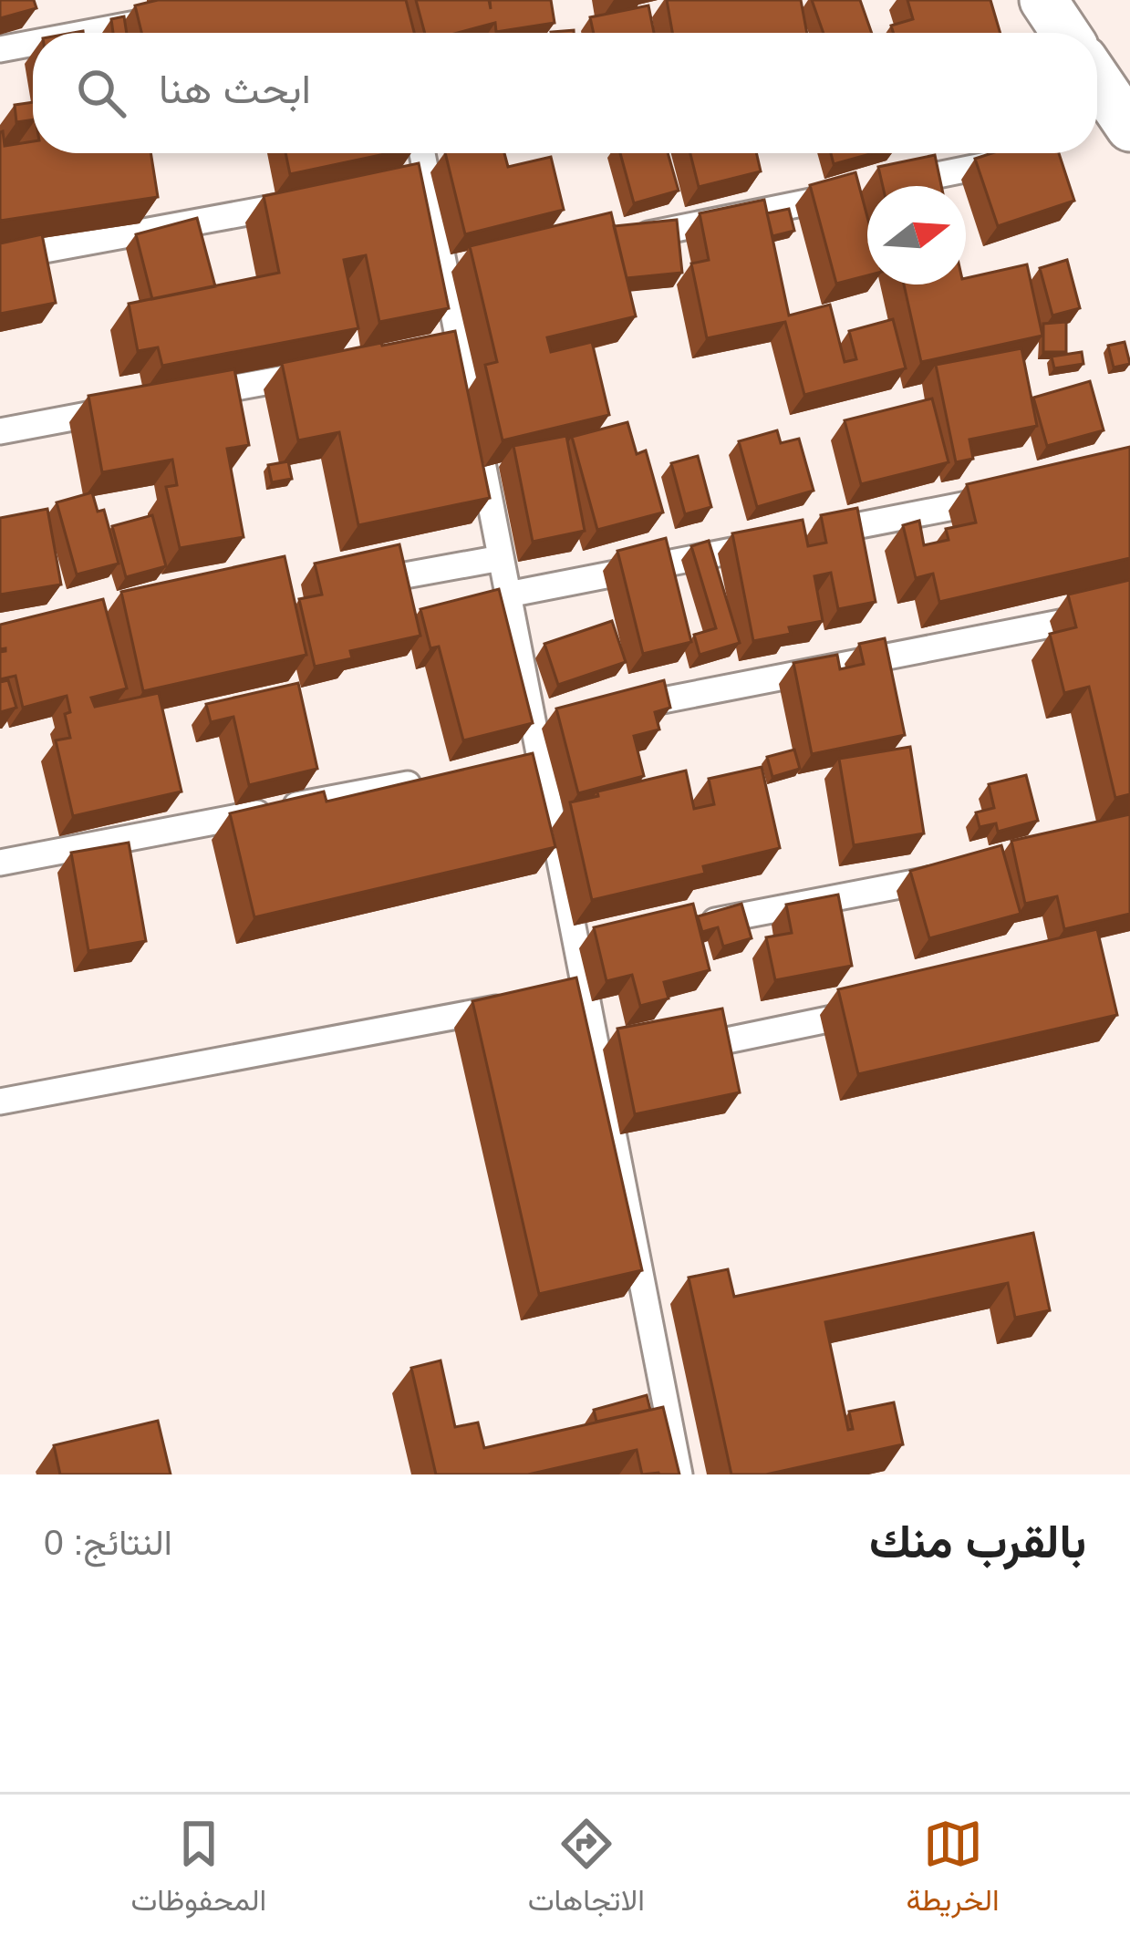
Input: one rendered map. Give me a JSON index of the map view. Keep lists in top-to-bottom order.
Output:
{
  "north": "right",
  "page": {
    "search": "ابحث هنا",
    "heading": ["بالقرب منك", "النتائج: 0"],
    "nav": ["الخريطة", "الاتجاهات", "المحفوظات"]
  }
}
